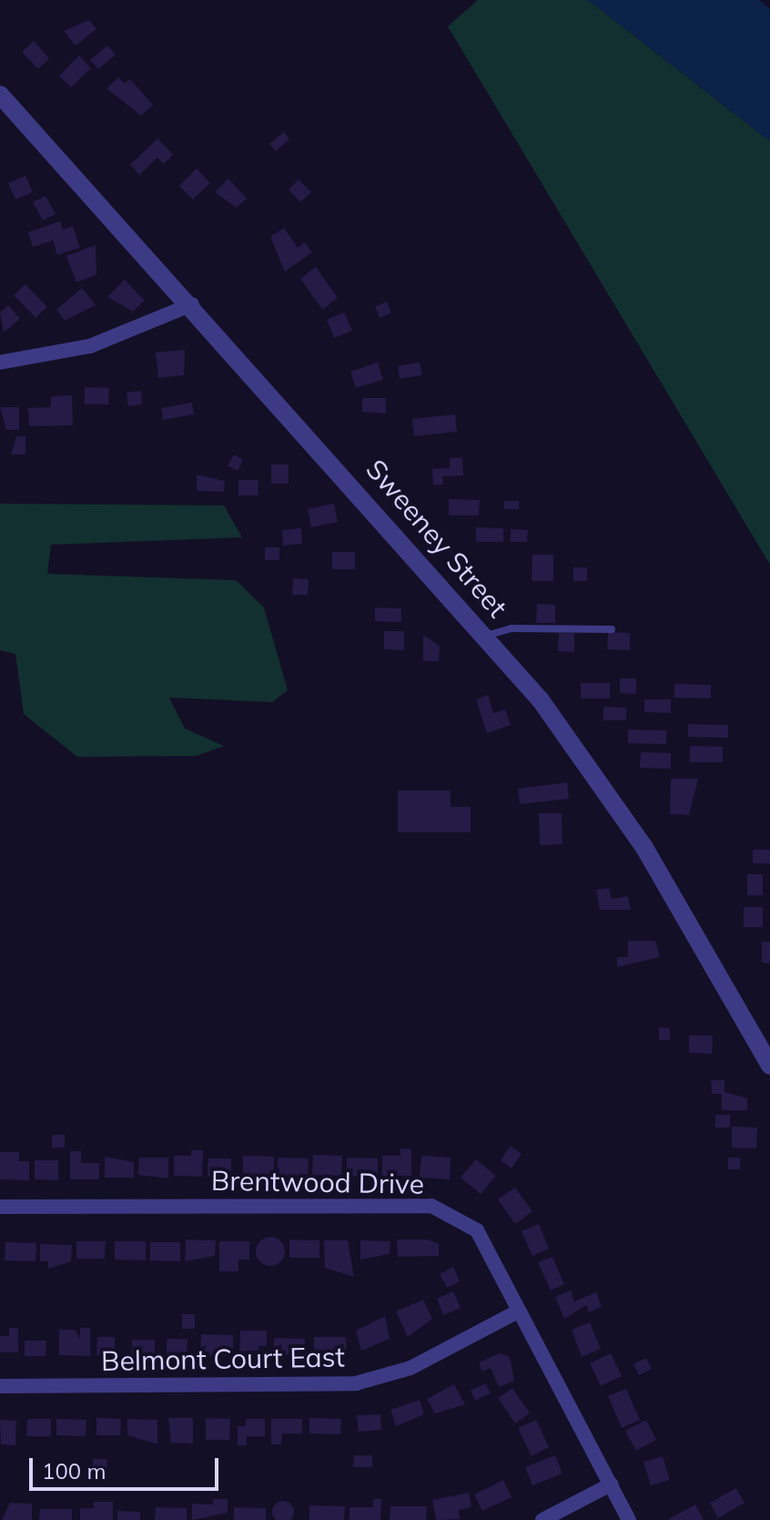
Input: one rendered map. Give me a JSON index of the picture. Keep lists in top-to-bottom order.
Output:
{
  "streets": {
    "street": ["Sweeney Street", "Brentwood Drive", "Belmont Court East"]
  },
  "crossings": [
    ["Brentwood Drive", "Belmont Court East"]
  ],
  "scale_bar": "100 m"
}
